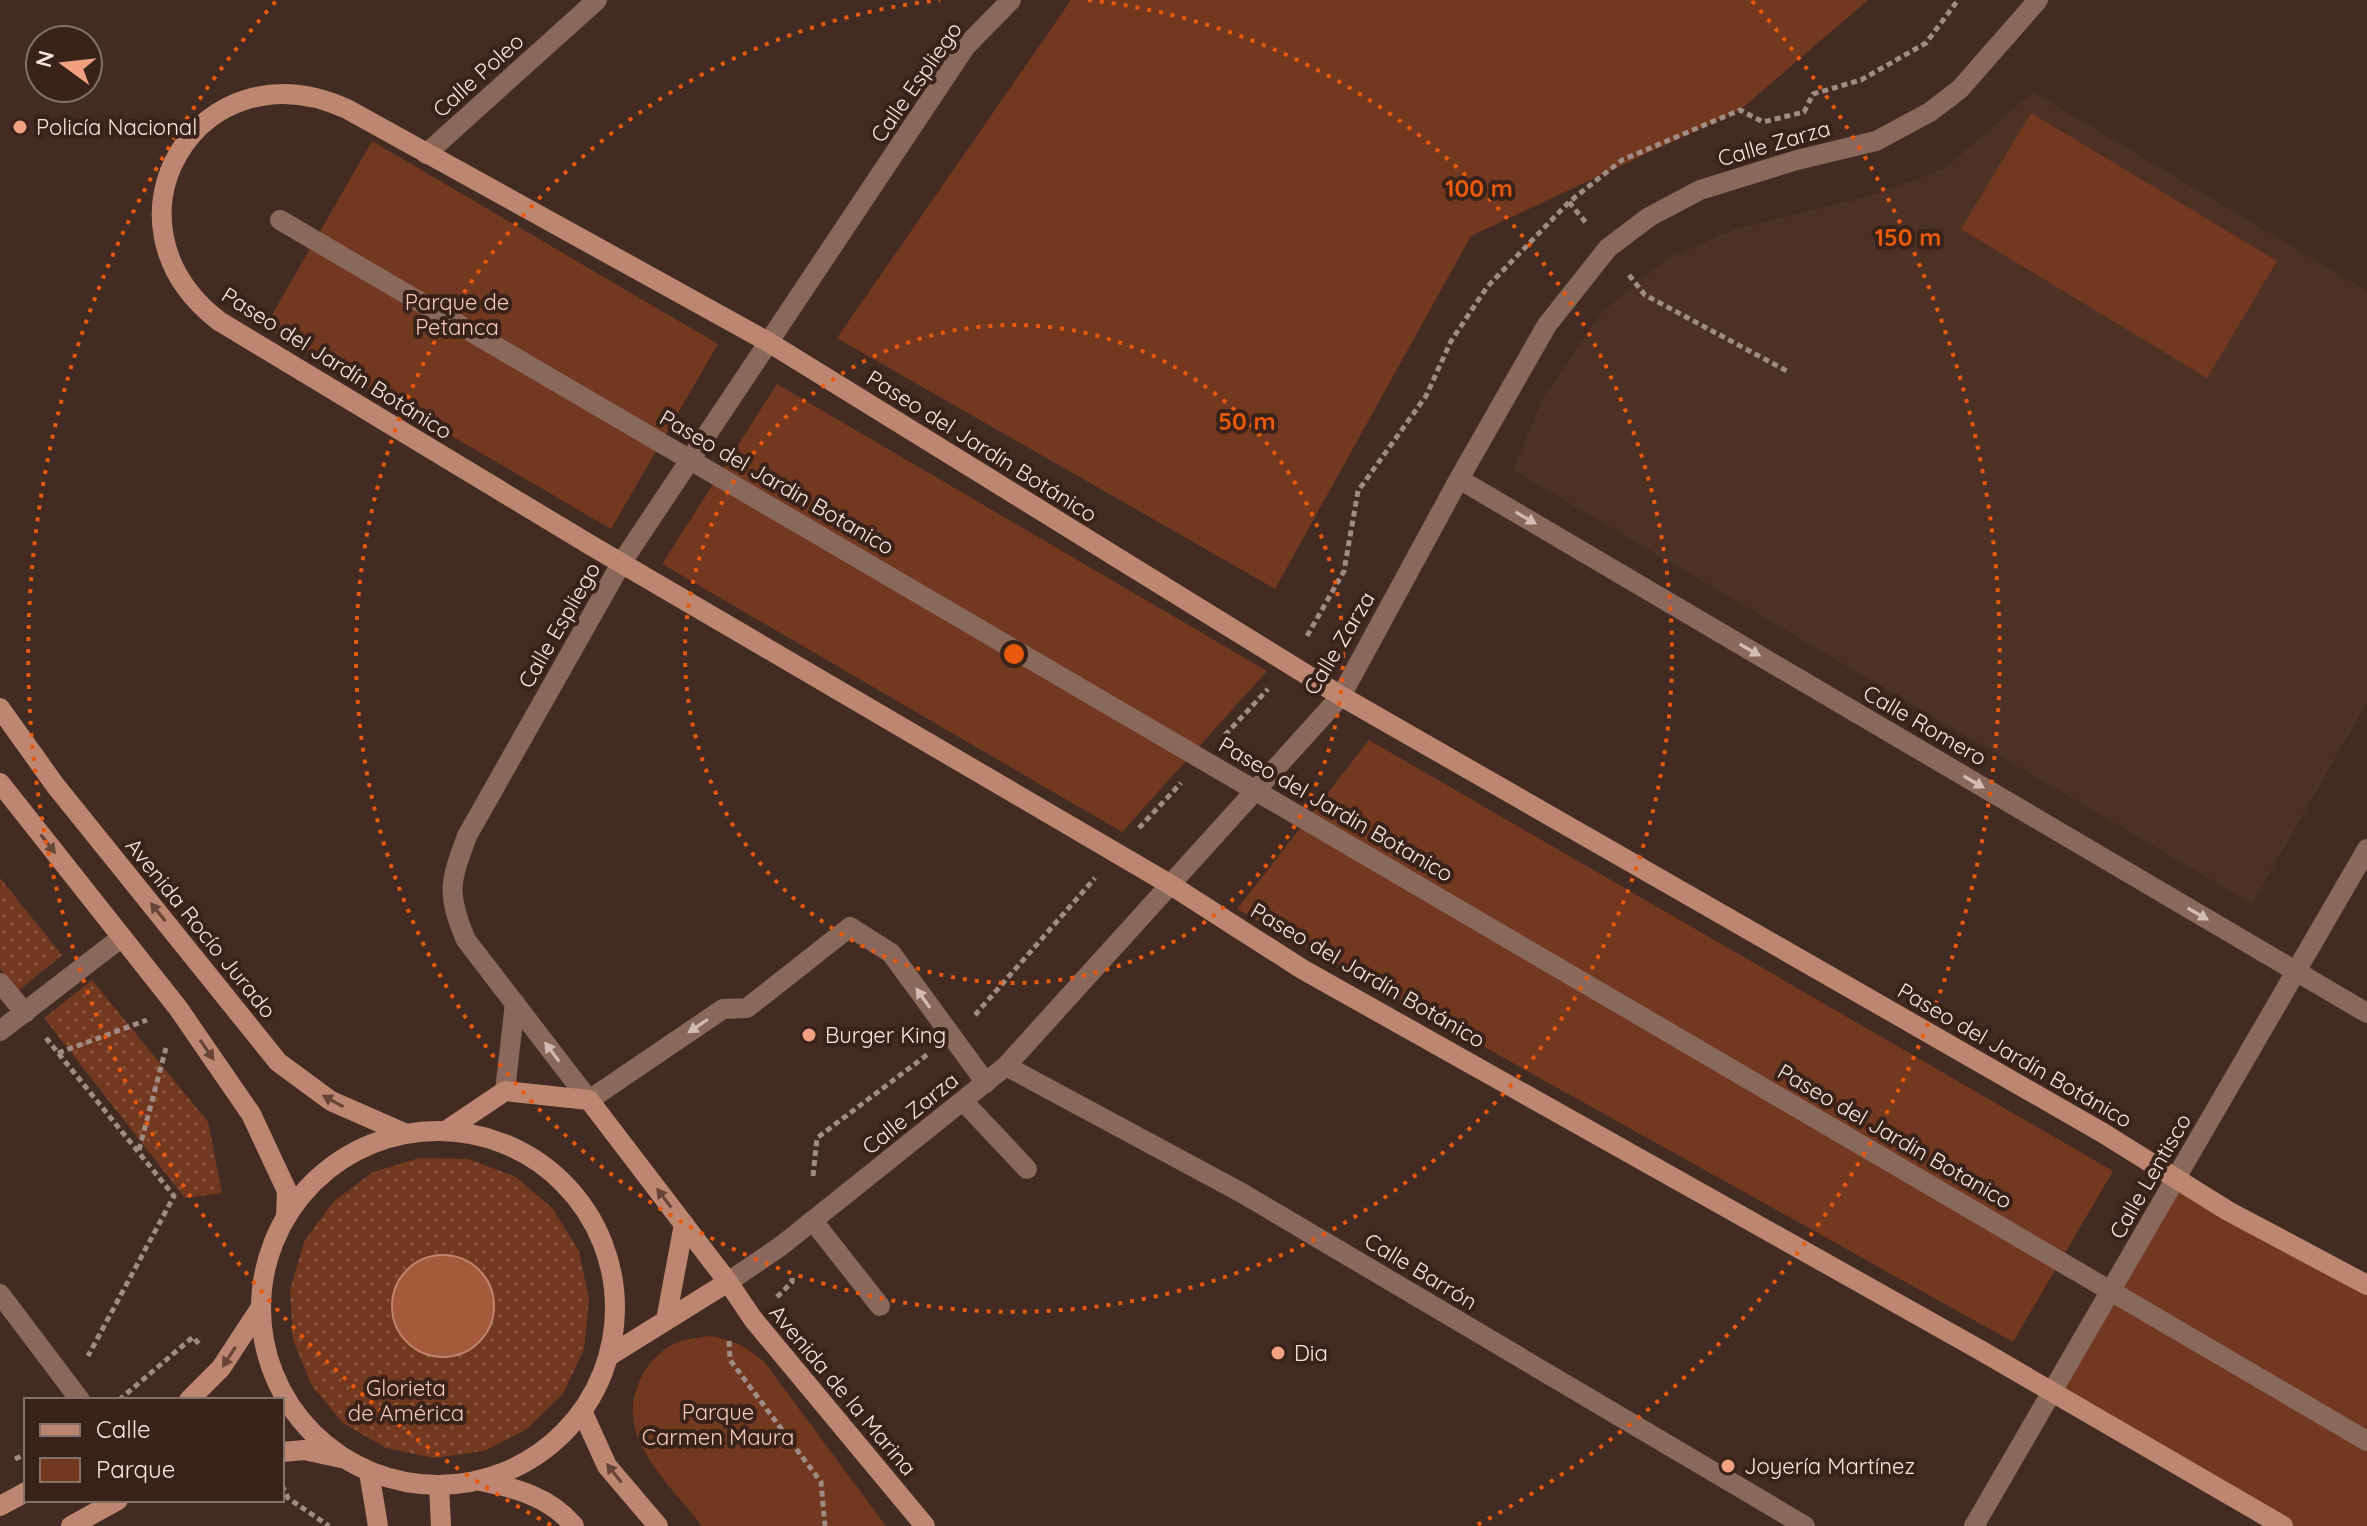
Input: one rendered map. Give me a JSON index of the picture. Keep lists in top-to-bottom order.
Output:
{
  "streets": {
    "street": [
      "Calle Poleo",
      "Calle Espliego",
      "Calle Zarza",
      "Paseo del Jardín Botánico",
      "Paseo del Jardin Botanico",
      "Calle Romero",
      "Avenida Rocío Jurado",
      "Calle Lentisco",
      "Calle Barrón",
      "Avenida de la Marina"
    ]
  },
  "crossings": [
    ["Calle Poleo", "Paseo del Jardín Botánico"],
    ["Calle Espliego", "Calle Zarza"],
    ["Calle Espliego", "Paseo del Jardín Botánico"],
    ["Calle Espliego", "Paseo del Jardin Botanico"],
    ["Calle Espliego", "Avenida de la Marina"],
    ["Calle Zarza", "Paseo del Jardín Botánico"],
    ["Calle Zarza", "Paseo del Jardin Botanico"],
    ["Calle Zarza", "Calle Romero"],
    ["Calle Zarza", "Calle Barrón"],
    ["Calle Zarza", "Avenida de la Marina"],
    ["Paseo del Jardín Botánico", "Calle Lentisco"],
    ["Paseo del Jardin Botanico", "Calle Lentisco"],
    ["Calle Romero", "Calle Lentisco"]
  ],
  "one_way": ["Calle Romero"],
  "parks": ["Parque de Petanca", "Glorieta de América", "Parque Carmen Maura"],
  "places": [
    "Policía Nacional",
    "Burger King",
    "Dia",
    "Joyería Martínez"
  ],
  "legend": ["Calle", "Parque"],
  "north": "left",
  "rings": ["100 m", "150 m", "50 m"]
}
